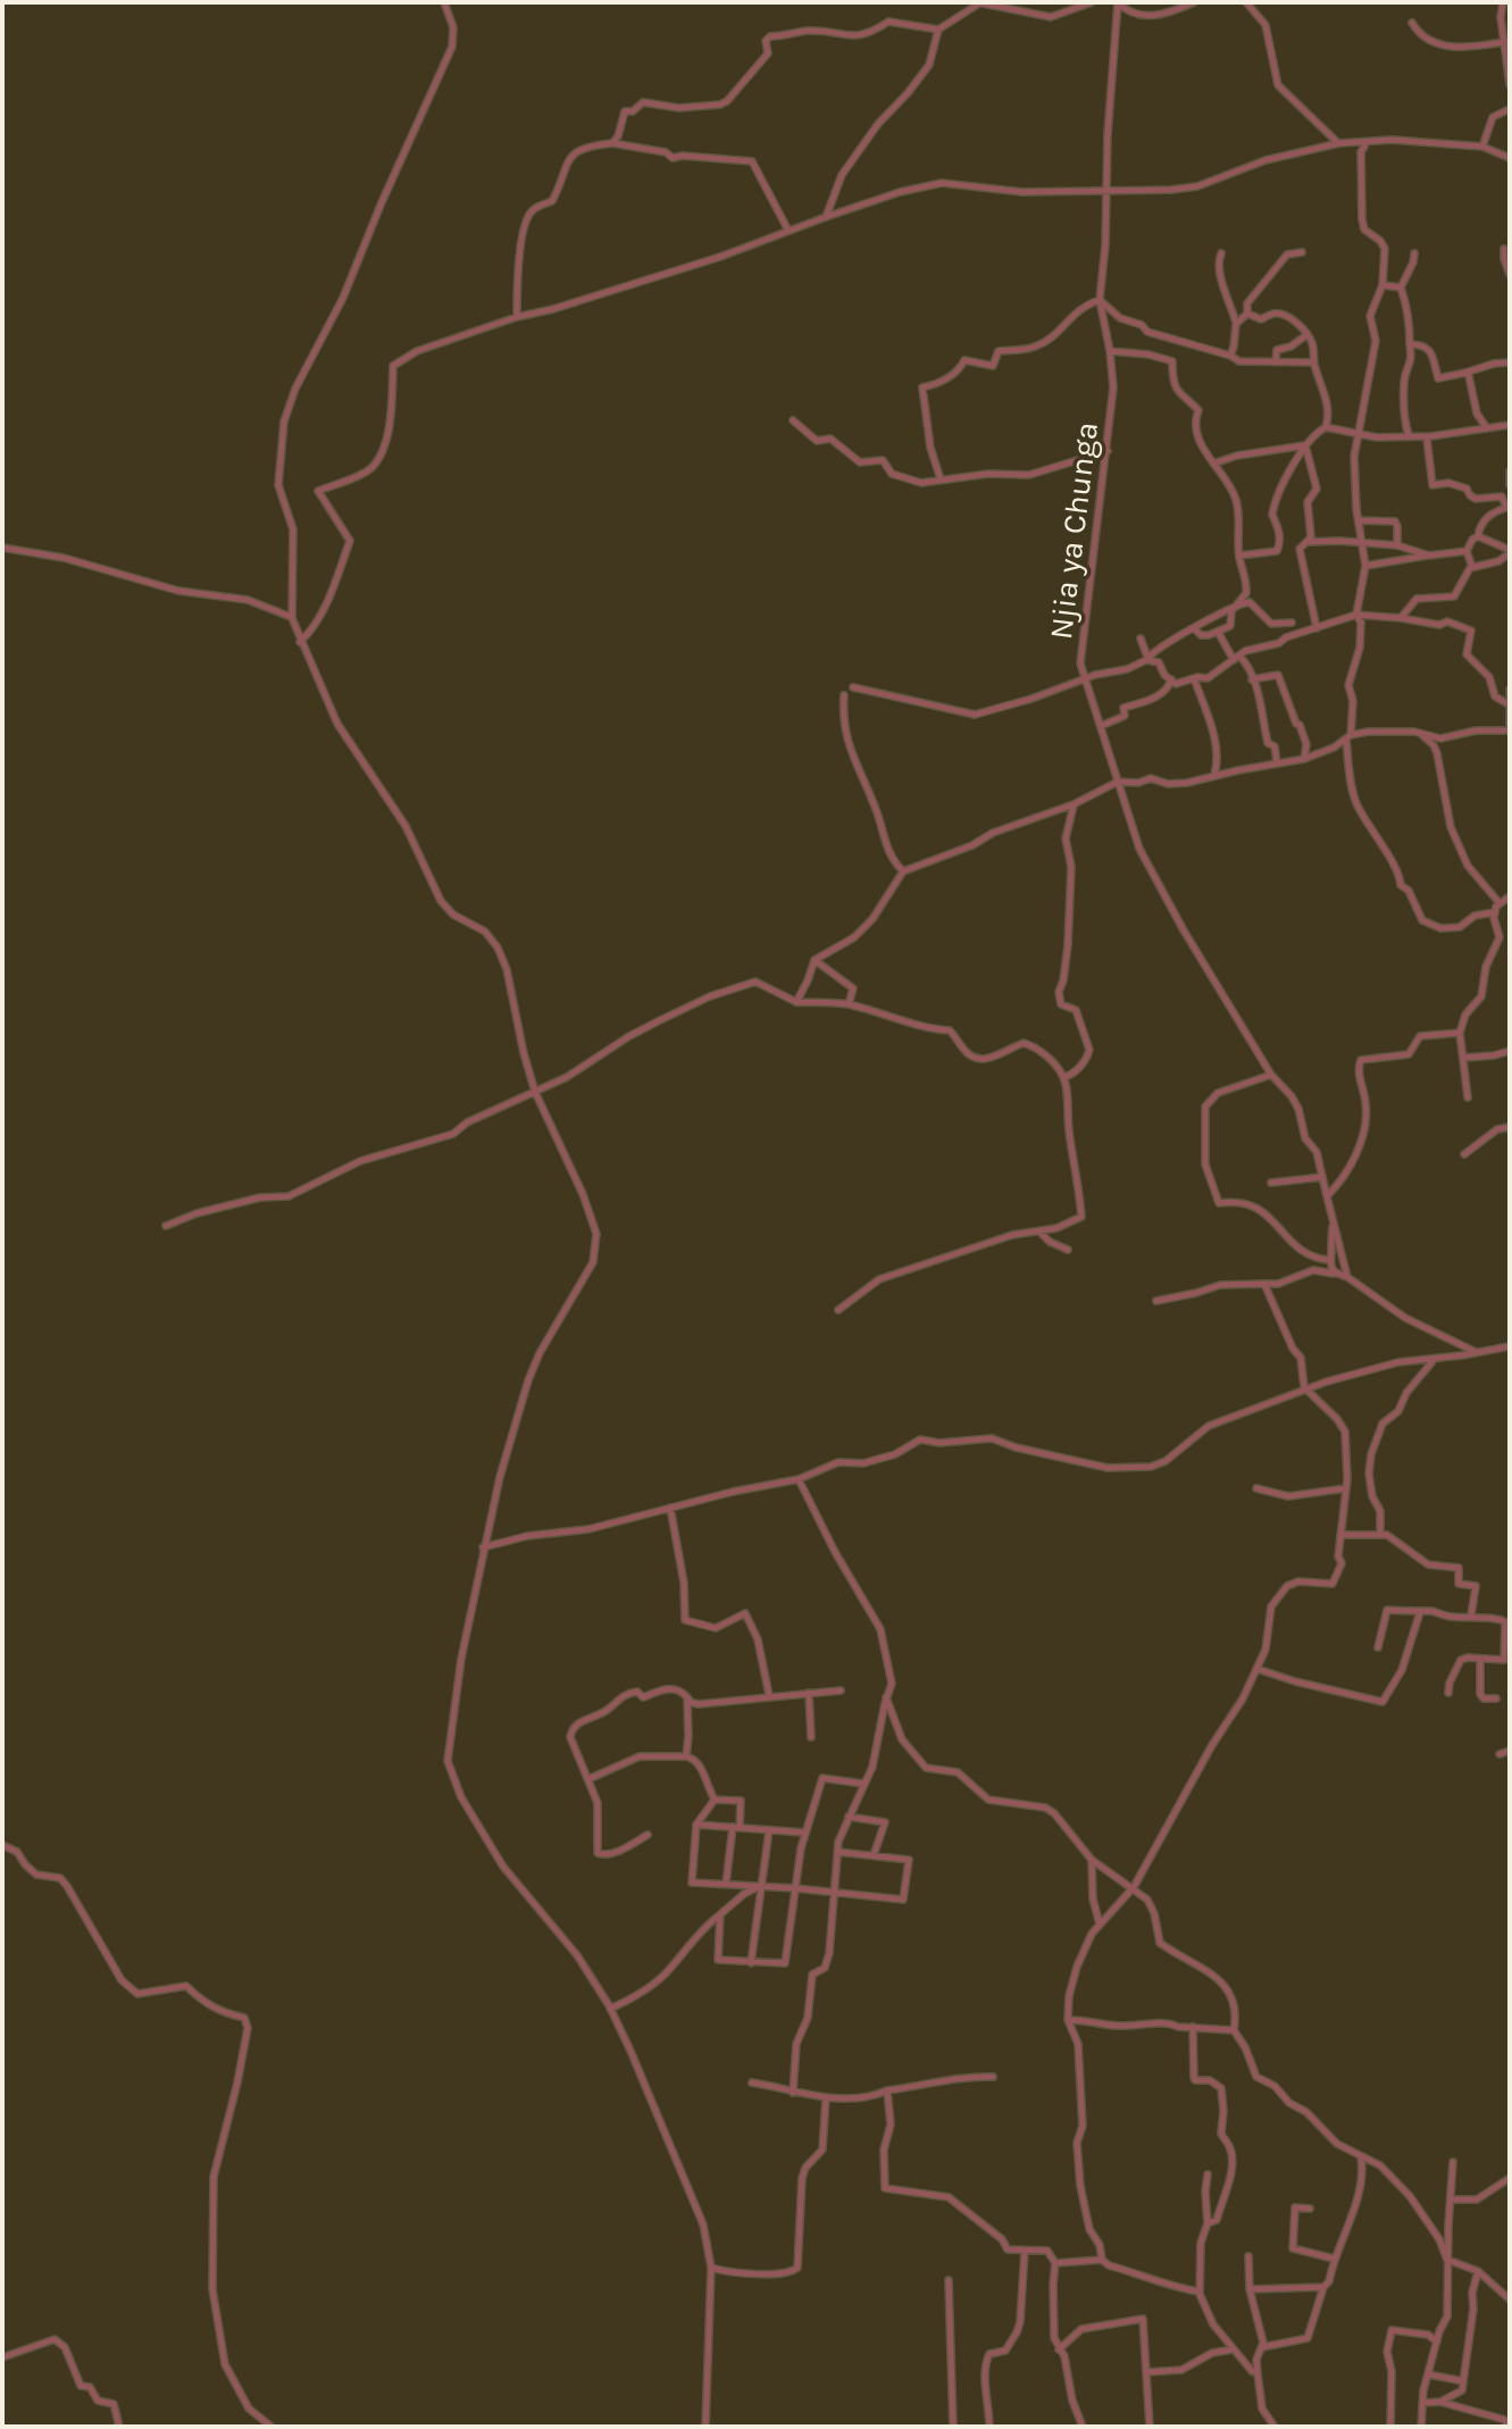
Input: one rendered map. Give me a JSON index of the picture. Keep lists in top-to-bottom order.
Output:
{
  "streets": {
    "street": ["Njia ya Chunga"]
  }
}
